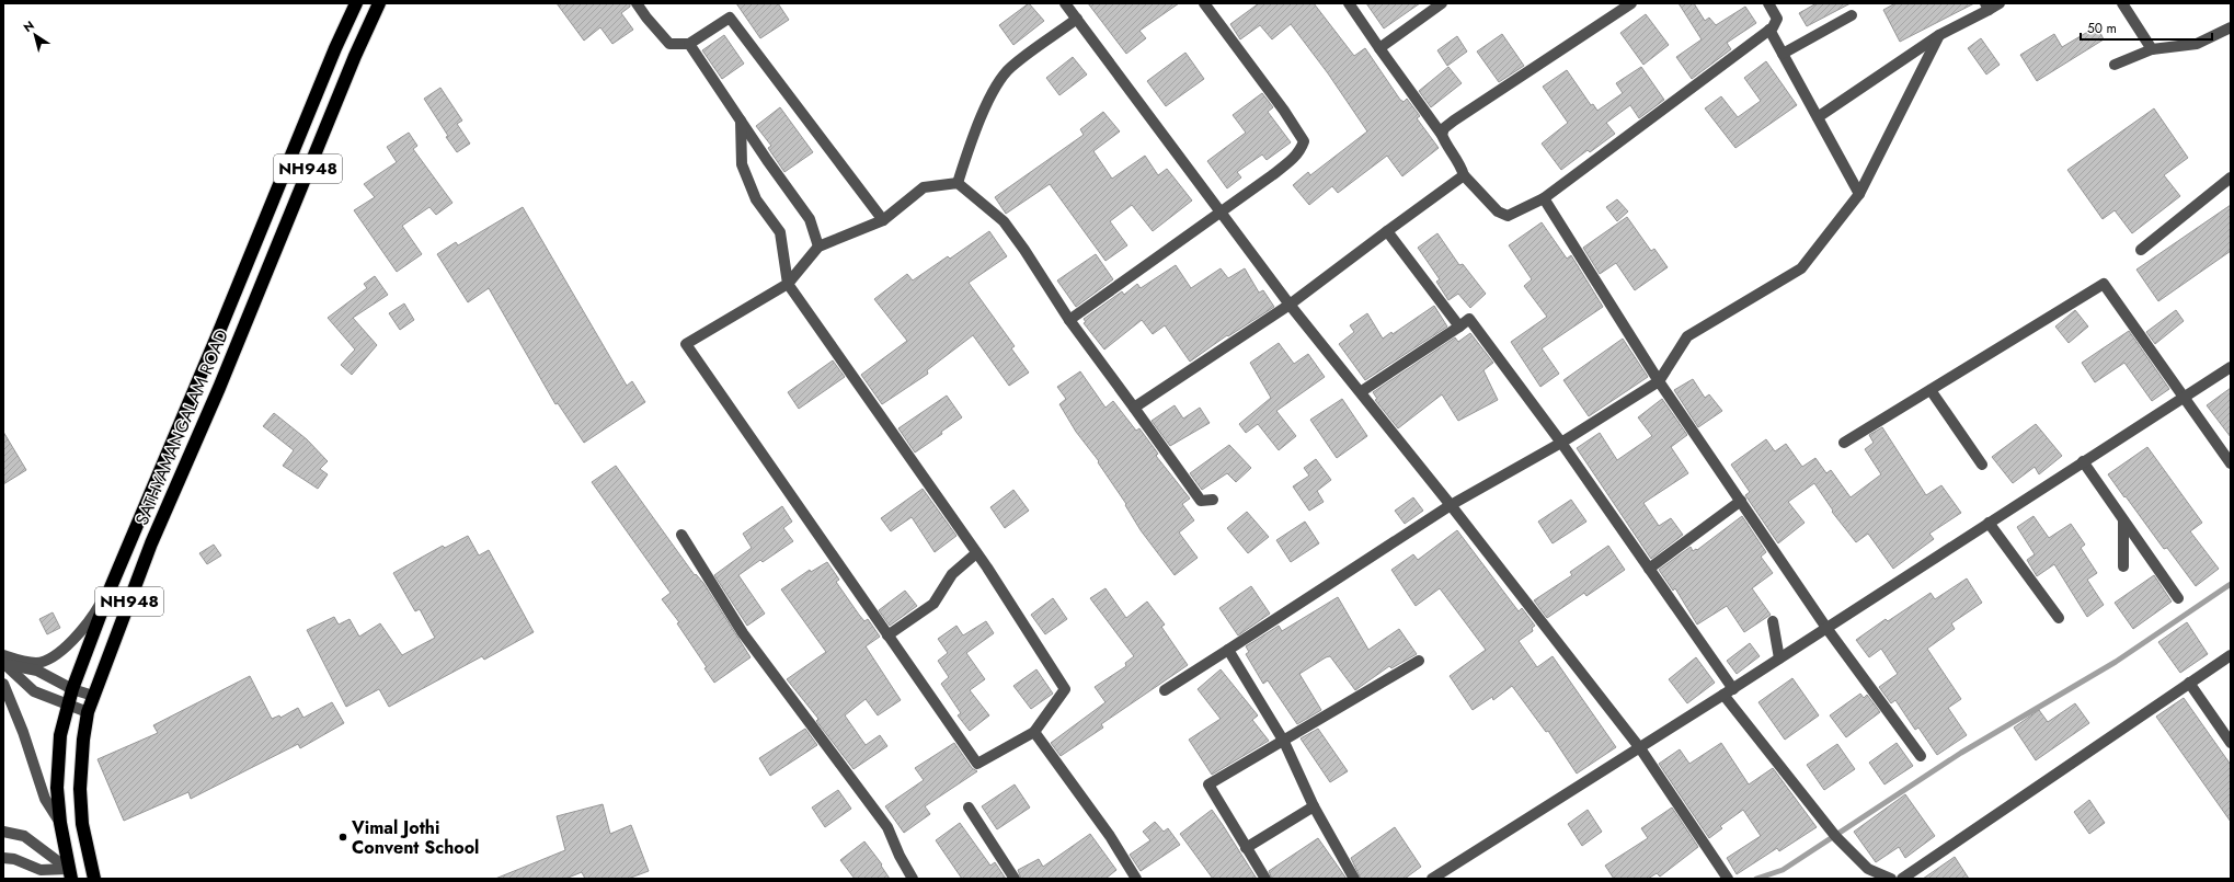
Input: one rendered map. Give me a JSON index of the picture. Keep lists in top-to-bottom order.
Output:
{
  "streets": {
    "highway": ["NH948", "SATHYAMANGALAM ROAD"]
  },
  "places": ["Vimal Jothi Convent School"],
  "scale_bar": "50 m",
  "north": "top left"
}
